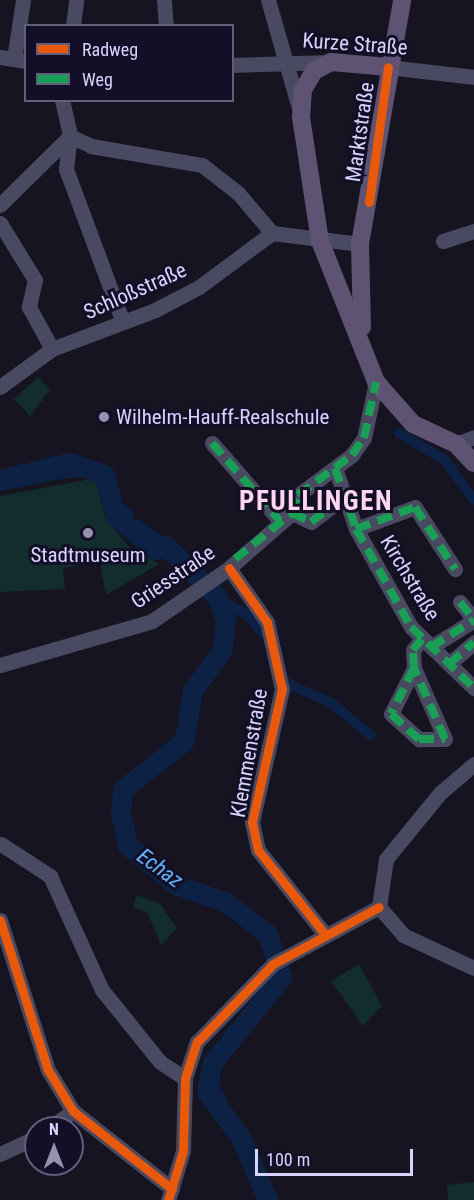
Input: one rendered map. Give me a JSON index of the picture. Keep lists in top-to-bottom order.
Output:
{
  "streets": {
    "main road": ["Kurze Straße", "Marktstraße"],
    "street": [
      "Schloßstraße",
      "Griesstraße",
      "Kirchstraße",
      "Klemmenstraße"
    ]
  },
  "crossings": [
    ["Kurze Straße", "Marktstraße"],
    ["Griesstraße", "Kirchstraße"],
    ["Griesstraße", "Klemmenstraße"]
  ],
  "districts": ["PFULLINGEN"],
  "water": ["Echaz"],
  "places": ["Wilhelm-Hauff-Realschule", "Stadtmuseum"],
  "legend": ["Radweg", "Weg"],
  "scale_bar": "100 m",
  "north": "top"
}
